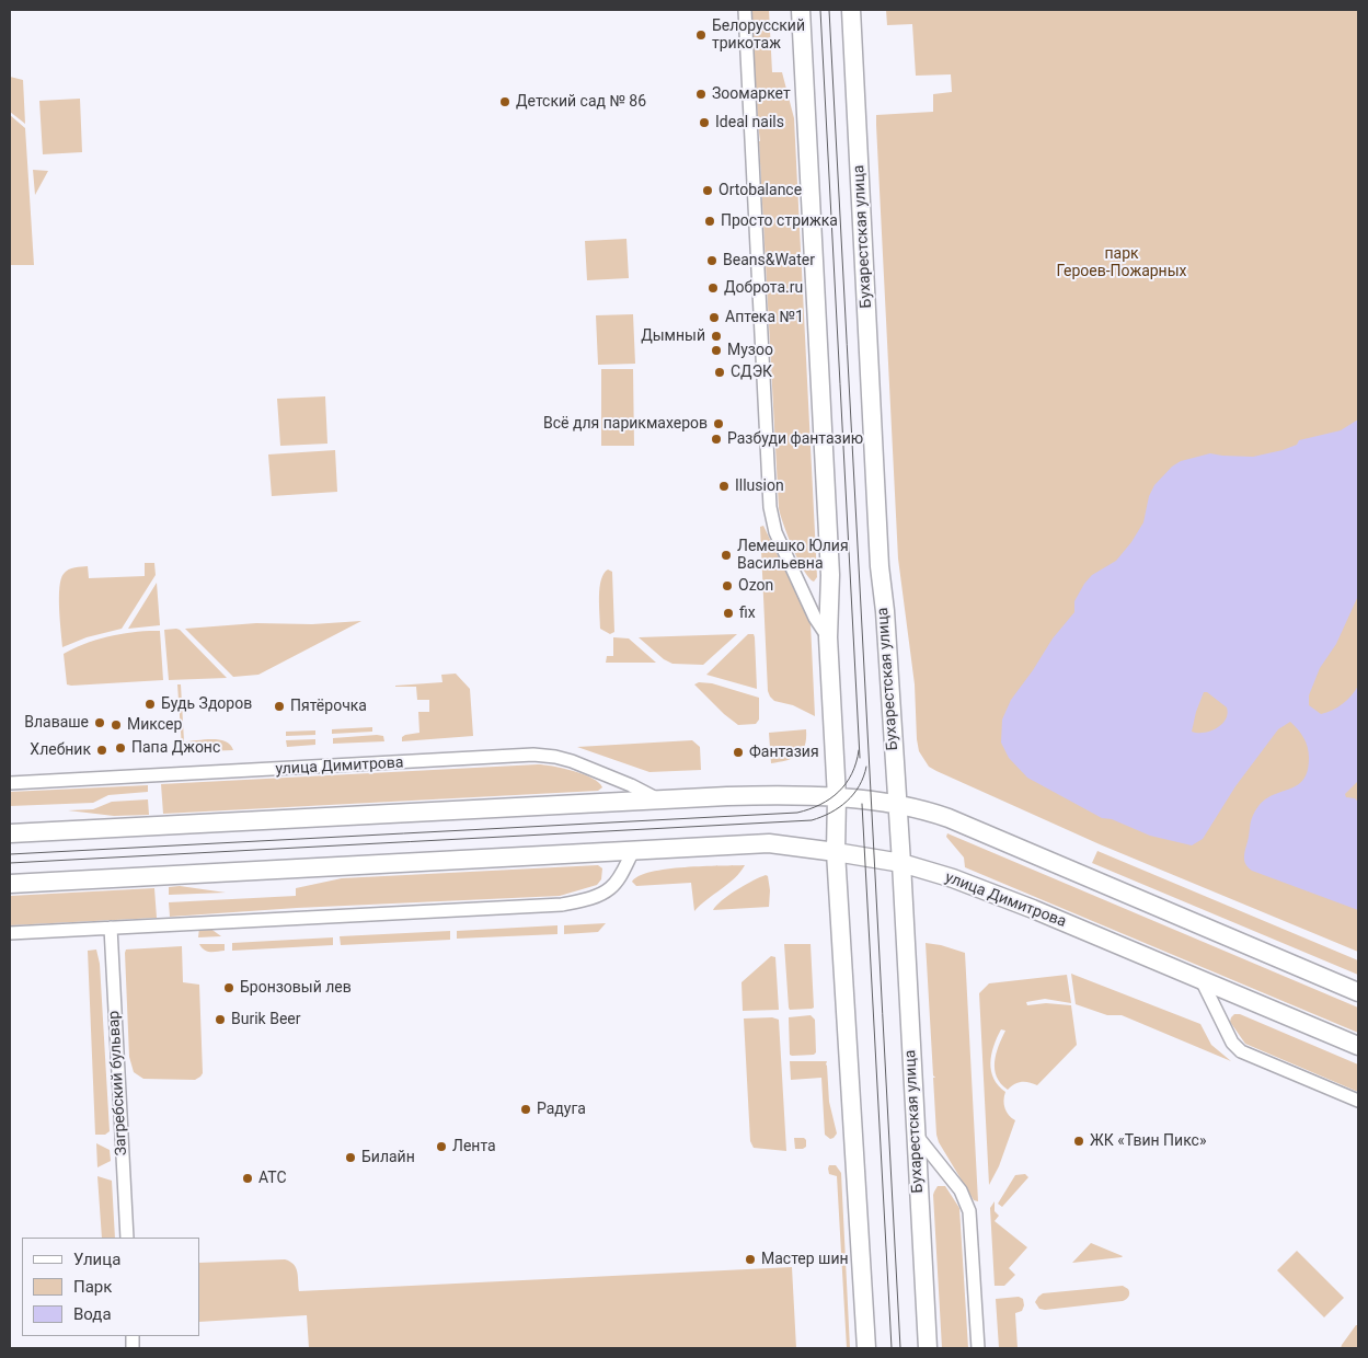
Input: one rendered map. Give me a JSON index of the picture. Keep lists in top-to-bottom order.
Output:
{
  "streets": {
    "street": ["Бухарестская улица", "улица Димитрова", "Загребский бульвар"]
  },
  "crossings": [
    ["Бухарестская улица", "улица Димитрова"]
  ],
  "parks": ["парк Героев-Пожарных"],
  "places": [
    "Белорусский трикотаж",
    "Зоомаркет",
    "Детский сад № 86",
    "Ideal nails",
    "Ortobalance",
    "Просто стрижка",
    "Beans&Water",
    "Доброта.ru",
    "Аптека №1",
    "Дымный",
    "Музоо",
    "СДЭК",
    "Всё для парикмахеров",
    "Разбуди фантазию",
    "Illusion",
    "Лемешко Юлия Васильевна",
    "Ozon",
    "fix",
    "Будь Здоров",
    "Пятёрочка",
    "Влаваше",
    "Миксер",
    "Папа Джонс",
    "Хлебник",
    "Фантазия",
    "Бронзовый лев",
    "Burik Beer",
    "Радуга",
    "ЖК «Твин Пикс»",
    "Лента",
    "Билайн",
    "АТС",
    "Мастер шин"
  ],
  "legend": ["Улица", "Парк", "Вода"]
}
